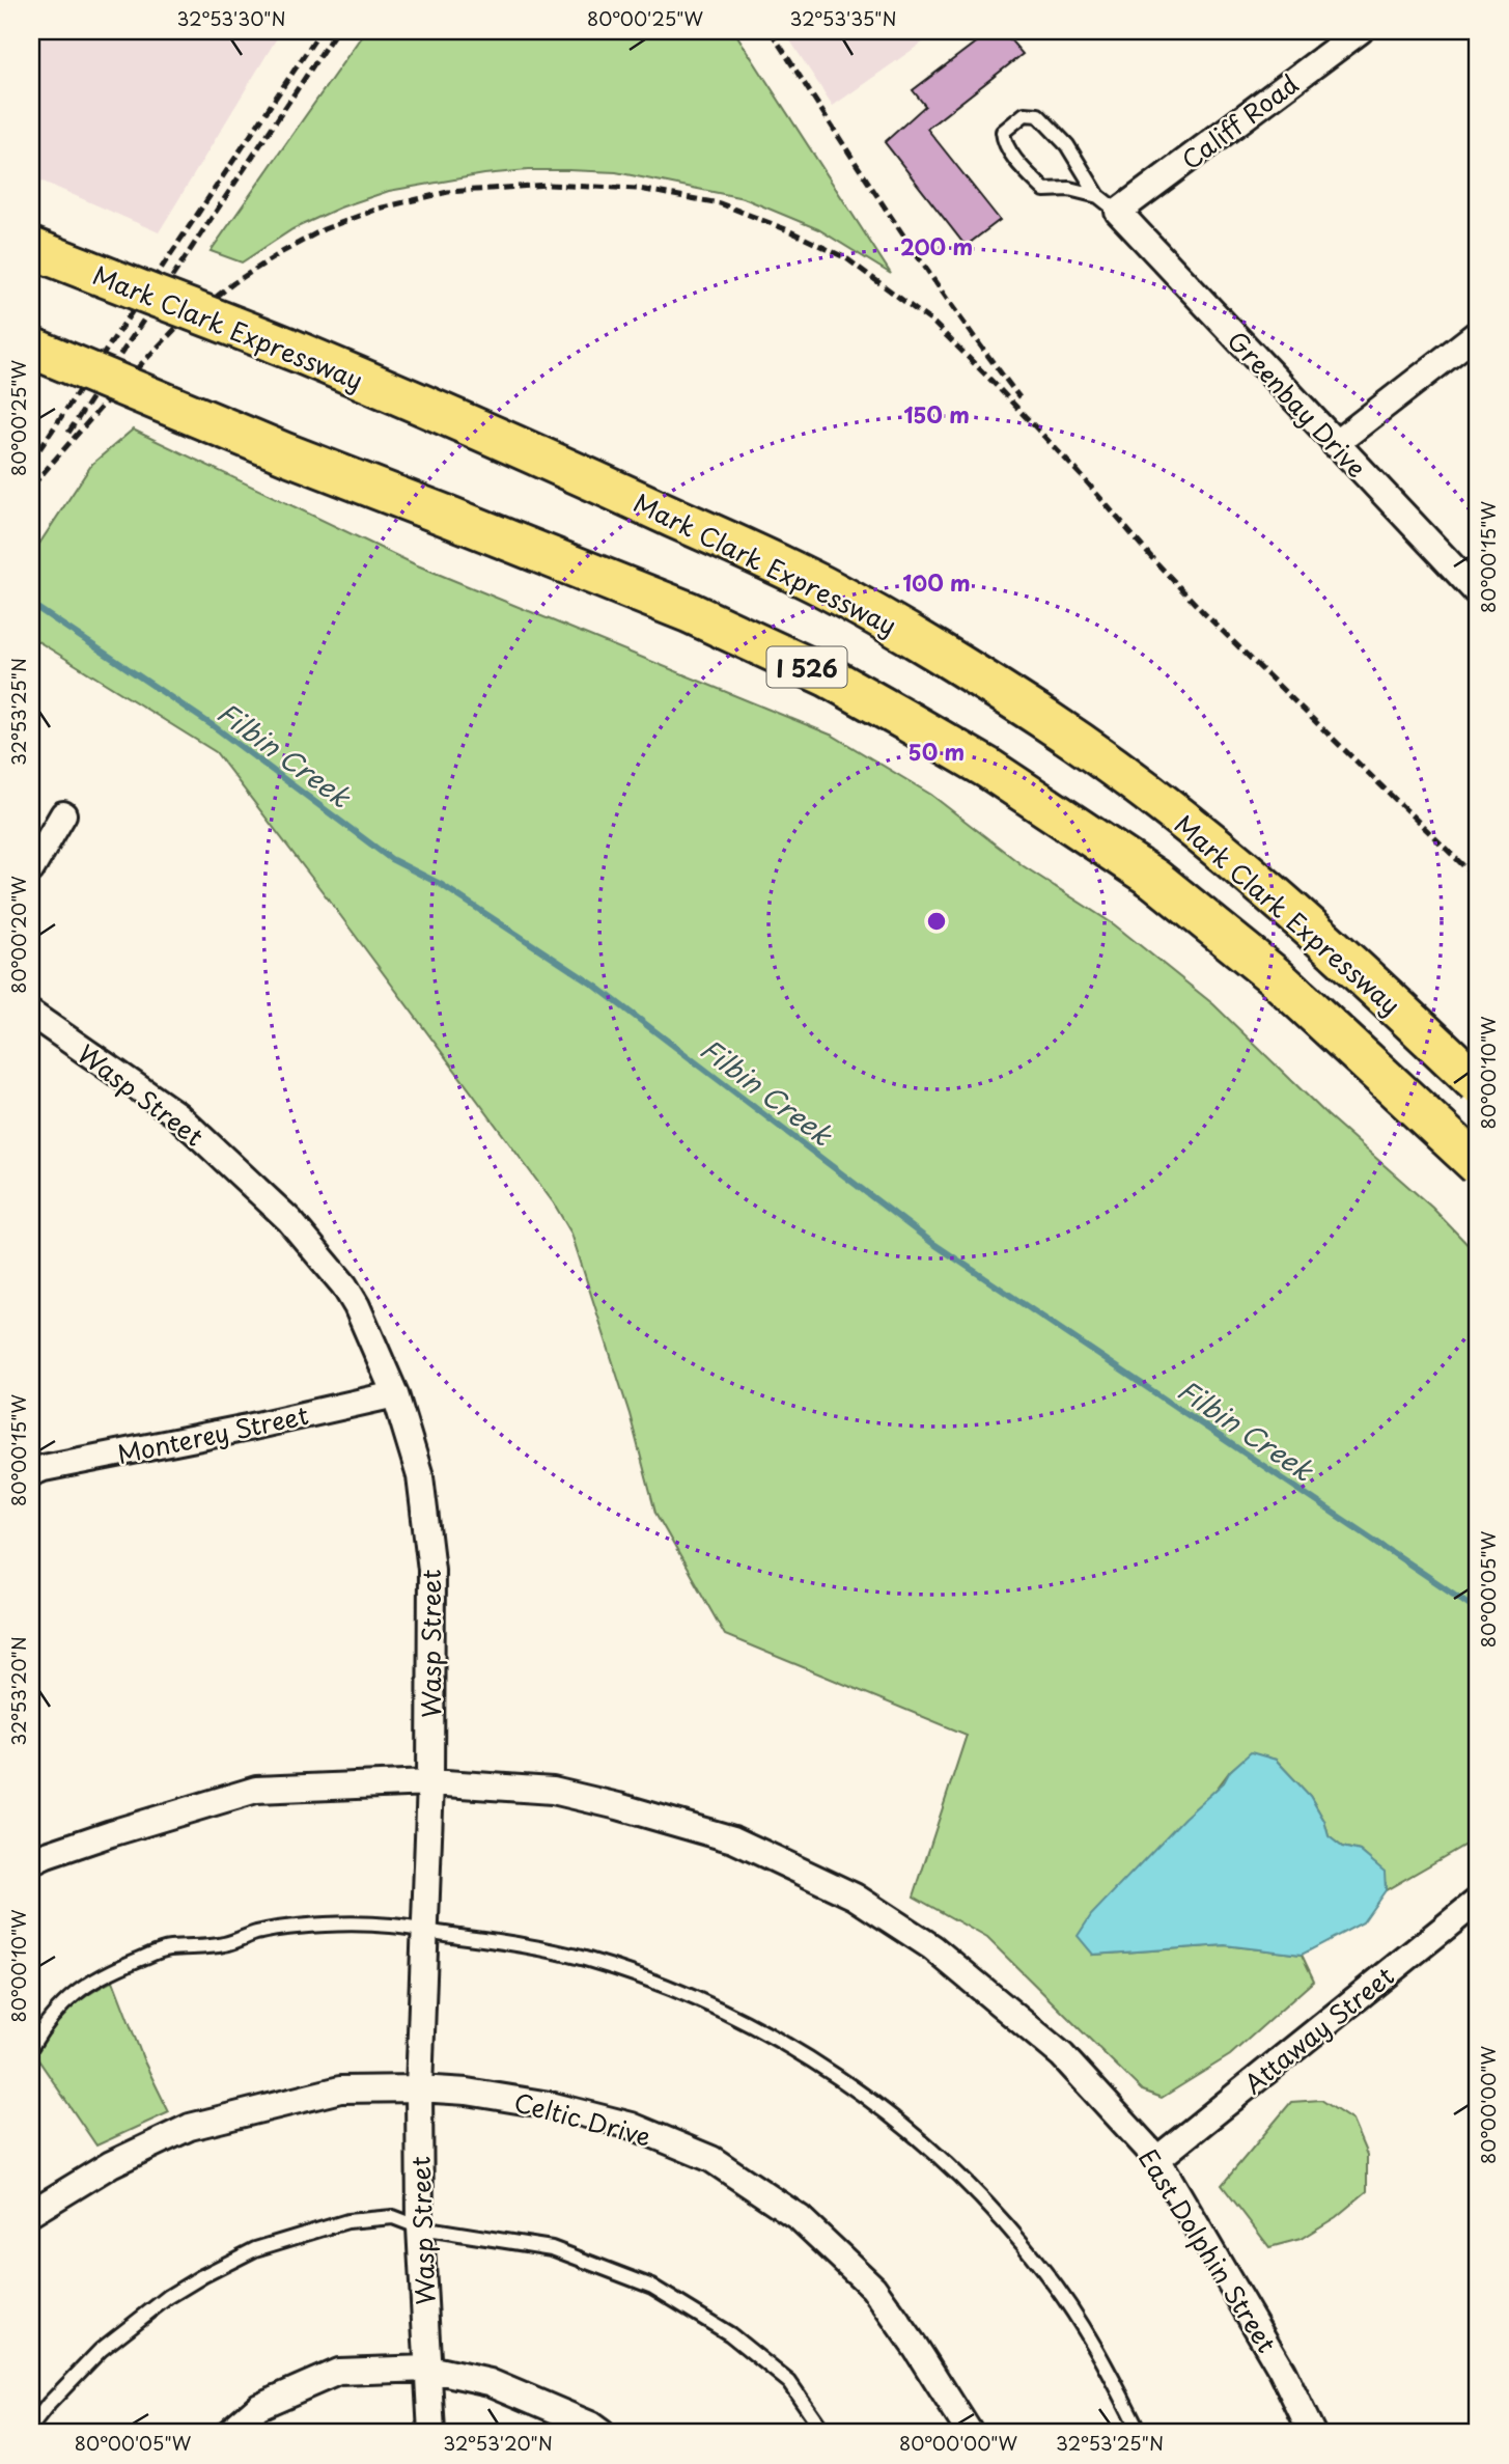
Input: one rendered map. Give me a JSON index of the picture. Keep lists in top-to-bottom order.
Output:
{
  "streets": {
    "highway": ["Mark Clark Expressway", "I 526"],
    "street": [
      "Califf Road",
      "Greenbay Drive",
      "Wasp Street",
      "Monterey Street",
      "Attaway Street",
      "Celtic Drive",
      "East Dolphin Street"
    ]
  },
  "crossings": [
    ["Califf Road", "Greenbay Drive"],
    ["Wasp Street", "Monterey Street"],
    ["Wasp Street", "Celtic Drive"],
    ["Wasp Street", "East Dolphin Street"],
    ["Attaway Street", "East Dolphin Street"]
  ],
  "water": ["Filbin Creek"],
  "coordinates": [
    "32°53'30\"N",
    "80°00'25\"W",
    "32°53'35\"N",
    "80°00'15\"W",
    "32°53'25\"N",
    "80°00'20\"W",
    "80°00'10\"W",
    "80°00'05\"W",
    "32°53'20\"N",
    "80°00'00\"W"
  ],
  "rings": [
    "200 m",
    "150 m",
    "100 m",
    "50 m"
  ]
}
